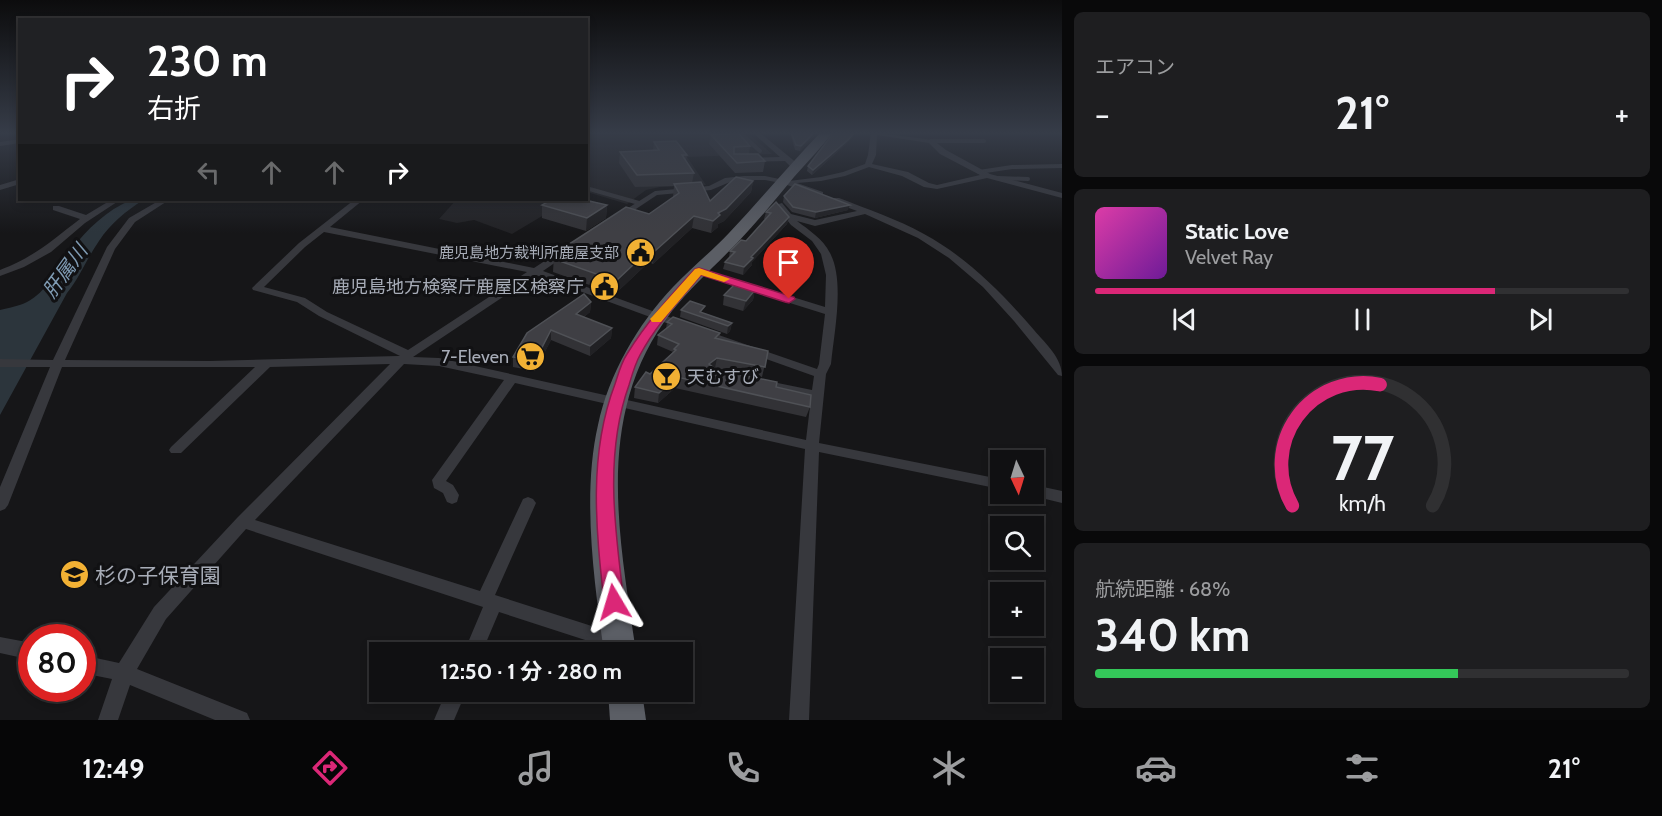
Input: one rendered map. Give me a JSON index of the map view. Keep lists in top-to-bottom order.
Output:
{
  "water": ["肝属川"],
  "places": {
    "public building": ["鹿児島地方裁判所鹿屋支部", "鹿児島地方検察庁鹿屋区検察庁"],
    "supermarket": ["7-Eleven"],
    "bar": ["天むすび"],
    "school or university": ["杉の子保育園"]
  },
  "north": "bottom",
  "page": {
    "tile": [
      "エアコン",
      ["航続距離 · 68%", "340 km"]
    ],
    "turn": ["230 m", "右折"],
    "heat": ["−", "21°", "+"],
    "song": ["Static Love", "Velvet Ray"],
    "map_buttons": ["+", "−"],
    "limit": "80",
    "trip": "12:50 · 1 分 · 280 m",
    "tabs": ["12:49", "21°"],
    "gauge": ["77", "km/h"]
  }
}
